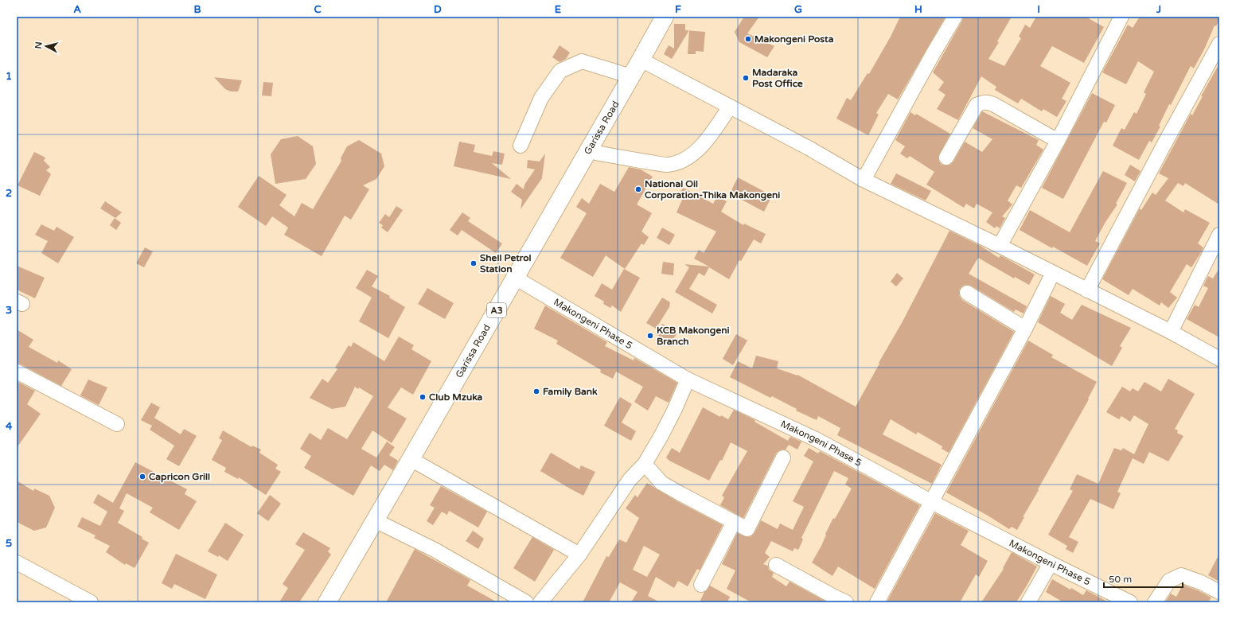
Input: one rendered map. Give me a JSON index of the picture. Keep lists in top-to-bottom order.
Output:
{
  "streets": {
    "highway": ["Garissa Road", "A3"],
    "street": ["Makongeni Phase 5"]
  },
  "crossings": [
    ["Garissa Road", "Makongeni Phase 5"]
  ],
  "places": [
    "Makongeni Posta",
    "Madaraka Post Office",
    "National Oil Corporation-Thika Makongeni",
    "Shell Petrol Station",
    "KCB Makongeni Branch",
    "Family Bank",
    "Club Mzuka",
    "Capricon Grill"
  ],
  "scale_bar": "50 m",
  "north": "left",
  "grid": {
    "columns": [
      "A",
      "B",
      "C",
      "D",
      "E",
      "F",
      "G",
      "H",
      "I",
      "J"
    ],
    "rows": [
      "1",
      "2",
      "3",
      "4",
      "5"
    ]
  }
}
